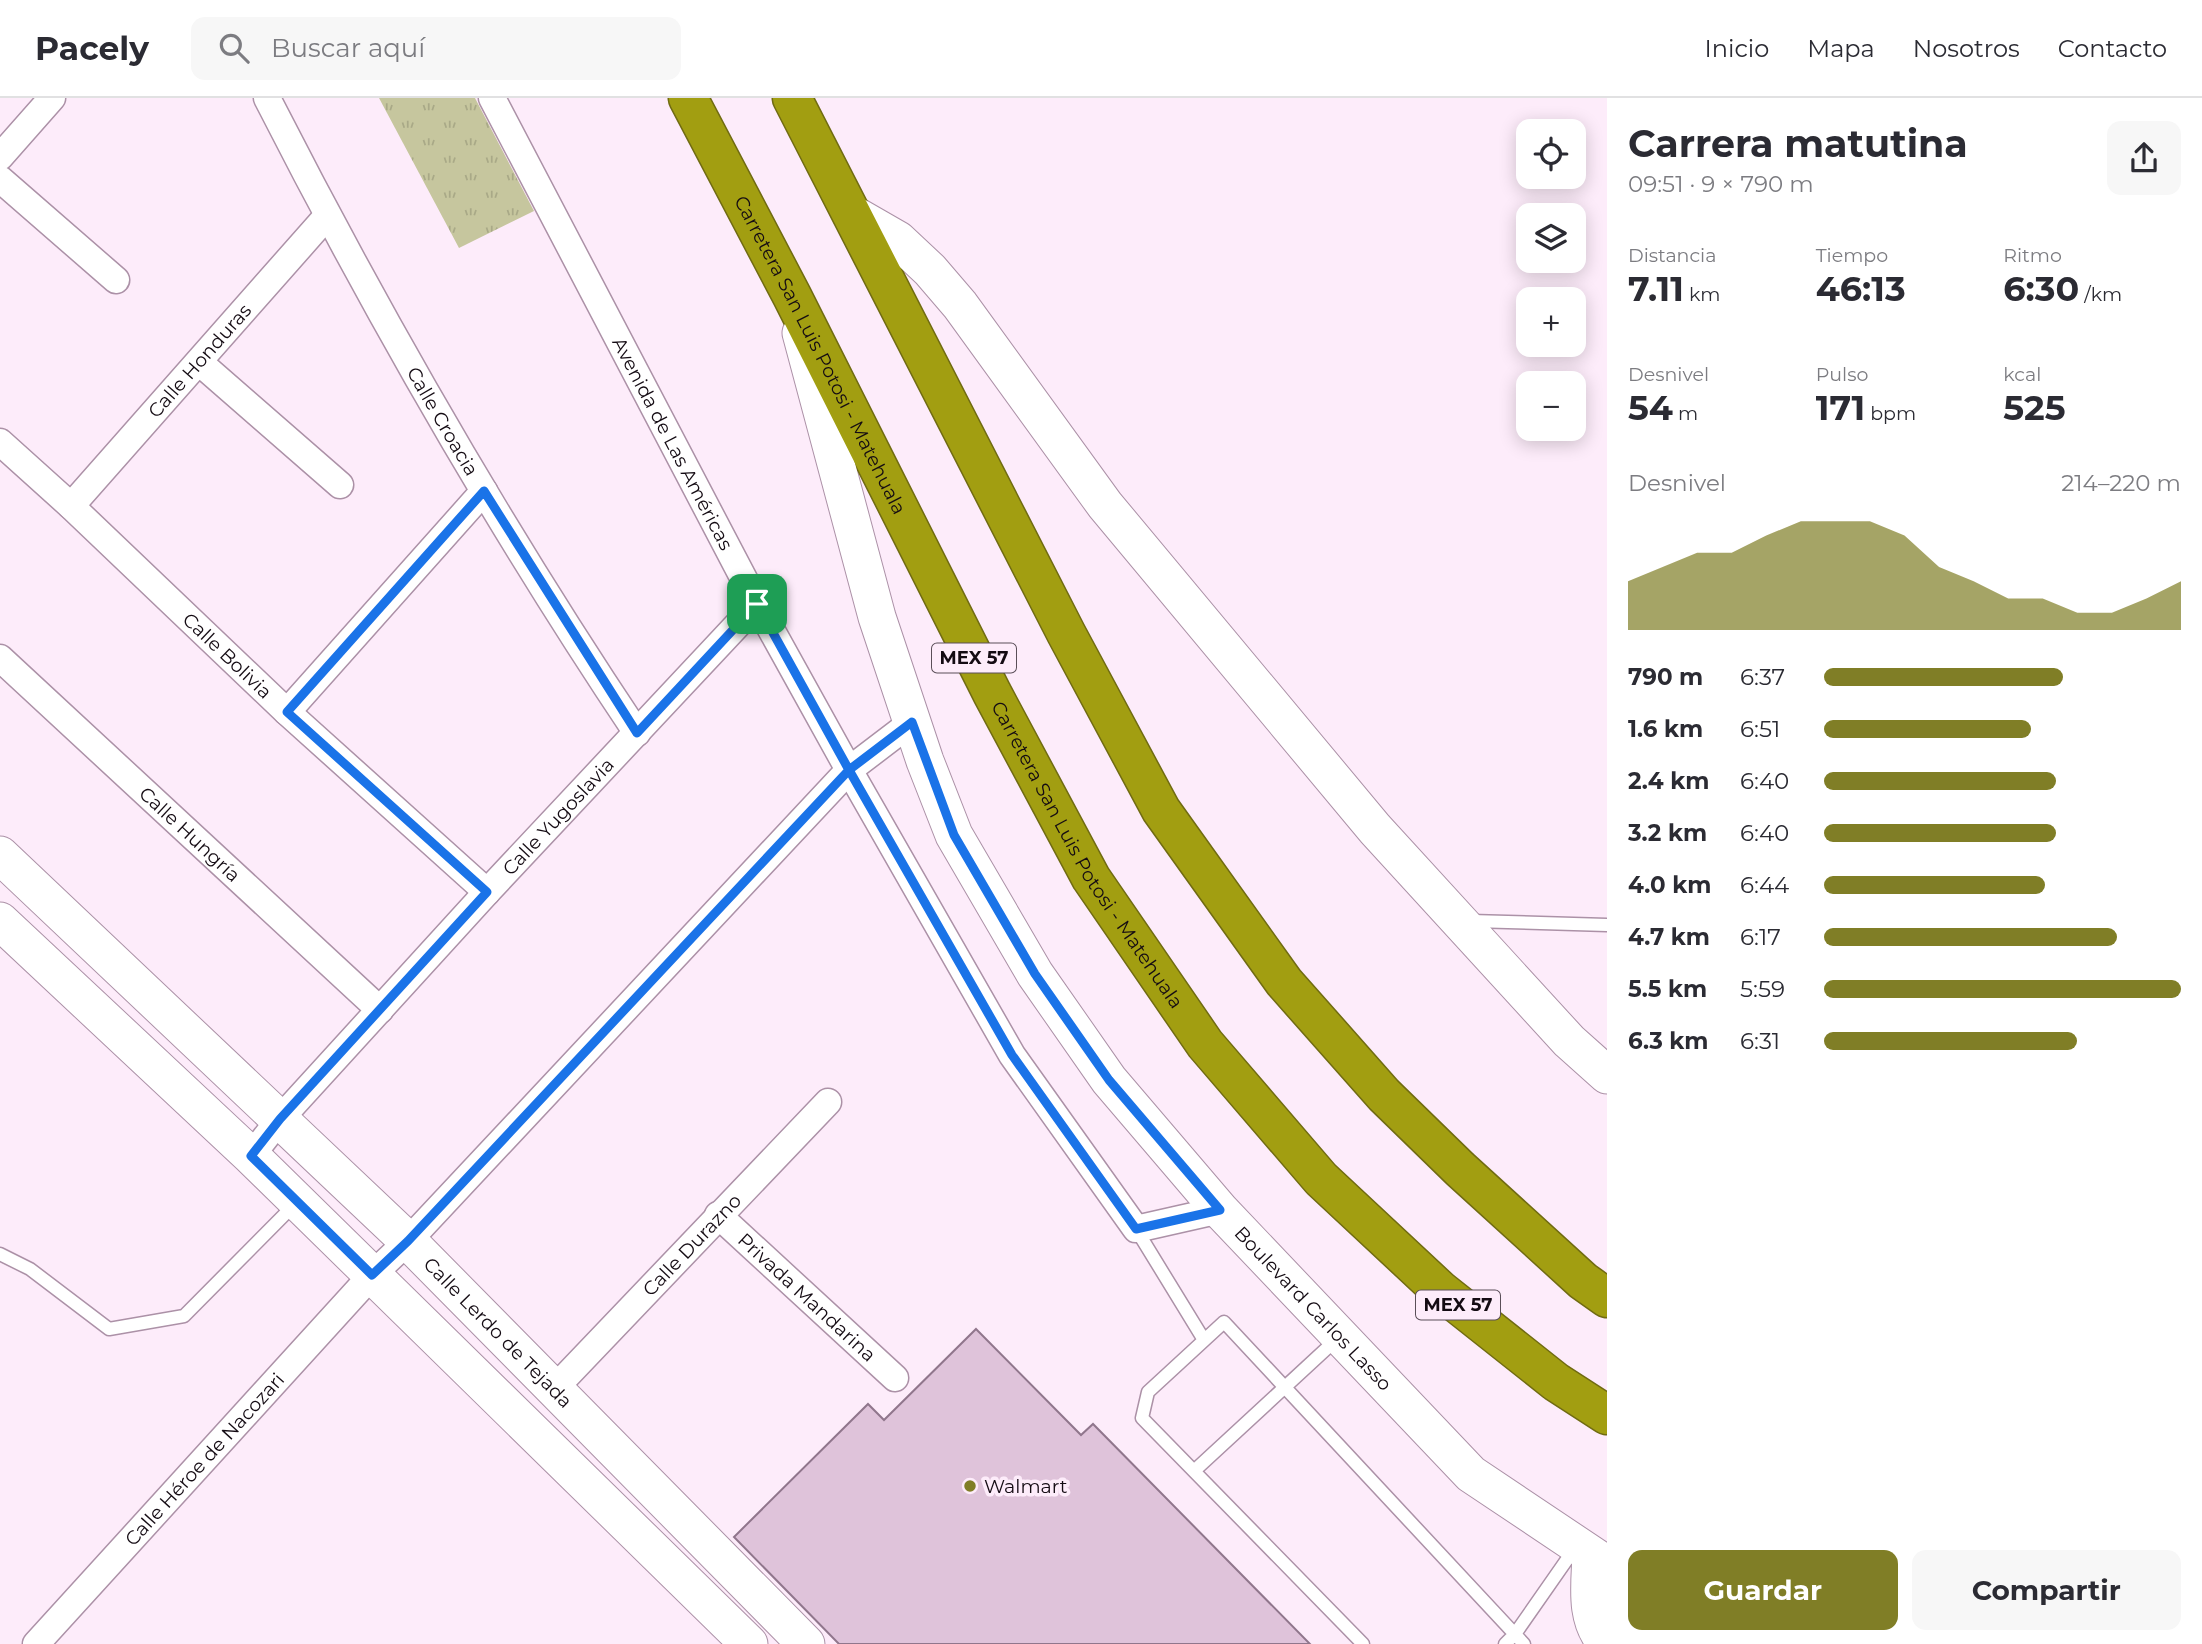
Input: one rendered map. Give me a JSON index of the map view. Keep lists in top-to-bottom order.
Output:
{
  "streets": {
    "highway": ["Carretera San Luis Potosi - Matehuala", "MEX 57"],
    "street": [
      "Calle Honduras",
      "Calle Croacia",
      "Avenida de Las Américas",
      "Calle Bolivia",
      "Calle Yugoslavia",
      "Calle Hungría",
      "Calle Durazno",
      "Privada Mandarina",
      "Boulevard Carlos Lasso",
      "Calle Lerdo de Tejada",
      "Calle Héroe de Nacozari"
    ]
  },
  "crossings": [
    ["Carretera San Luis Potosi - Matehuala", "Boulevard Carlos Lasso"],
    ["Calle Honduras", "Calle Croacia"],
    ["Calle Honduras", "Calle Bolivia"],
    ["Calle Croacia", "Calle Yugoslavia"],
    ["Avenida de Las Américas", "Calle Yugoslavia"],
    ["Avenida de Las Américas", "Calle Héroe de Nacozari"],
    ["Calle Bolivia", "Calle Yugoslavia"],
    ["Calle Yugoslavia", "Calle Hungría"],
    ["Calle Yugoslavia", "Calle Lerdo de Tejada"],
    ["Calle Durazno", "Privada Mandarina"],
    ["Calle Durazno", "Calle Lerdo de Tejada"],
    ["Boulevard Carlos Lasso", "Calle Héroe de Nacozari"],
    ["Calle Lerdo de Tejada", "Calle Héroe de Nacozari"]
  ],
  "places": ["Walmart"],
  "page": {
    "header": "Pacely",
    "search": "Buscar aquí",
    "nav": [
      "Inicio",
      "Mapa",
      "Nosotros",
      "Contacto"
    ],
    "heading": ["Carrera matutina", "09:51 · 9 × 790 m"],
    "map_buttons": ["+", "−"],
    "stats": [
      ["Distancia", "7.11 km"],
      ["Tiempo", "46:13"],
      ["Ritmo", "6:30 /km"],
      ["Desnivel", "54 m"],
      ["Pulso", "171 bpm"],
      ["kcal", "525"]
    ],
    "chart": ["Desnivel", "214–220 m"],
    "list": [
      {
        "name": "790 m",
        "note": "6:37"
      },
      {
        "name": "1.6 km",
        "note": "6:51"
      },
      {
        "name": "2.4 km",
        "note": "6:40"
      },
      {
        "name": "3.2 km",
        "note": "6:40"
      },
      {
        "name": "4.0 km",
        "note": "6:44"
      },
      {
        "name": "4.7 km",
        "note": "6:17"
      },
      {
        "name": "5.5 km",
        "note": "5:59"
      },
      {
        "name": "6.3 km",
        "note": "6:31"
      }
    ],
    "buttons": ["Guardar", "Compartir"]
  }
}
